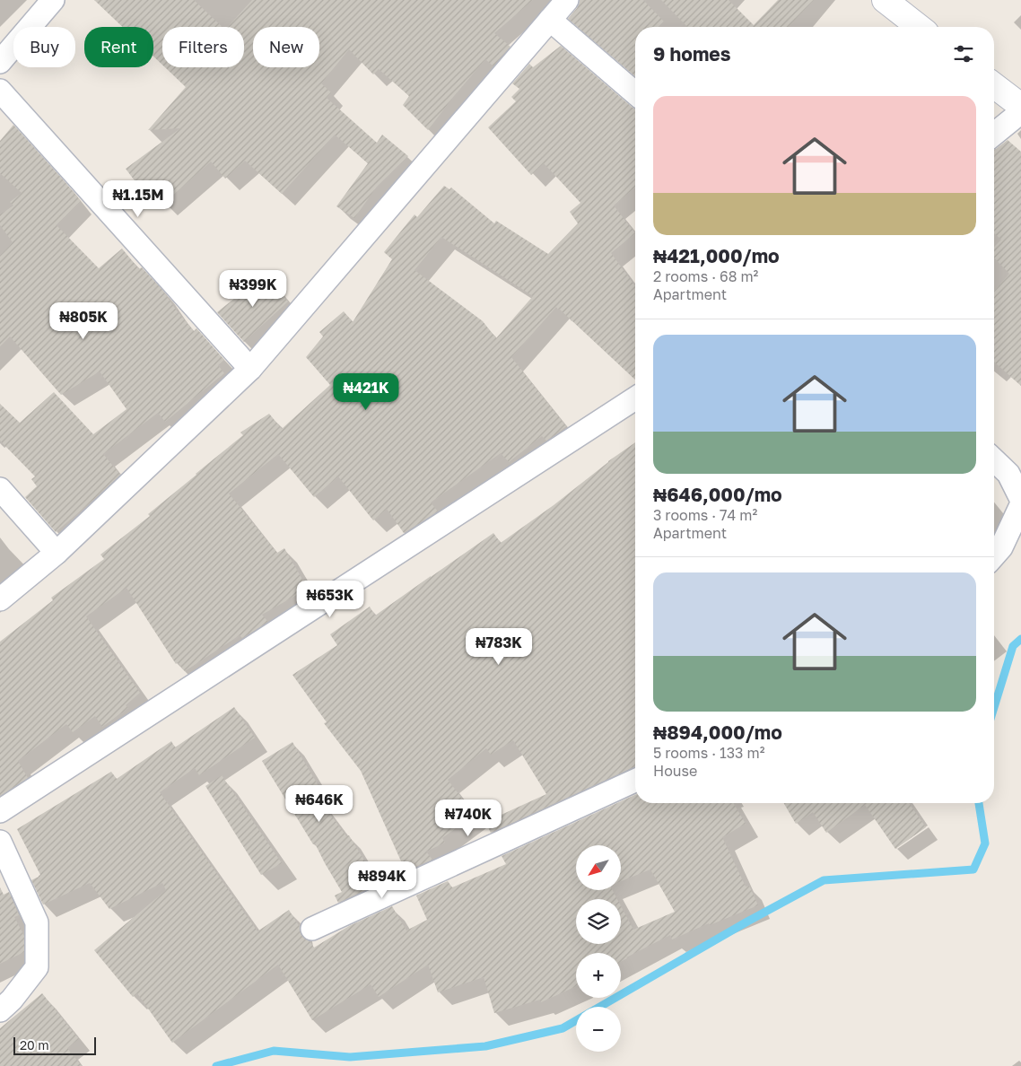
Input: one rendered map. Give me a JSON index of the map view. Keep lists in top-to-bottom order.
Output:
{
  "scale_bar": "20 m",
  "north": "bottom left",
  "page": {
    "chip": [
      "Buy",
      "Rent",
      "Filters",
      "New"
    ],
    "heading": "9 homes",
    "list": [
      {
        "name": "₦421,000/mo",
        "note": "2 rooms · 68 m² · Apartment"
      },
      {
        "name": "₦646,000/mo",
        "note": "3 rooms · 74 m² · Apartment"
      },
      {
        "name": "₦894,000/mo",
        "note": "5 rooms · 133 m² · House"
      }
    ],
    "price": [
      "₦1.15M",
      "₦399K",
      "₦805K",
      "₦421K",
      "₦653K",
      "₦783K",
      "₦646K",
      "₦740K",
      "₦894K"
    ],
    "map_buttons": ["+", "−"],
    "scale": "20 m"
  }
}
